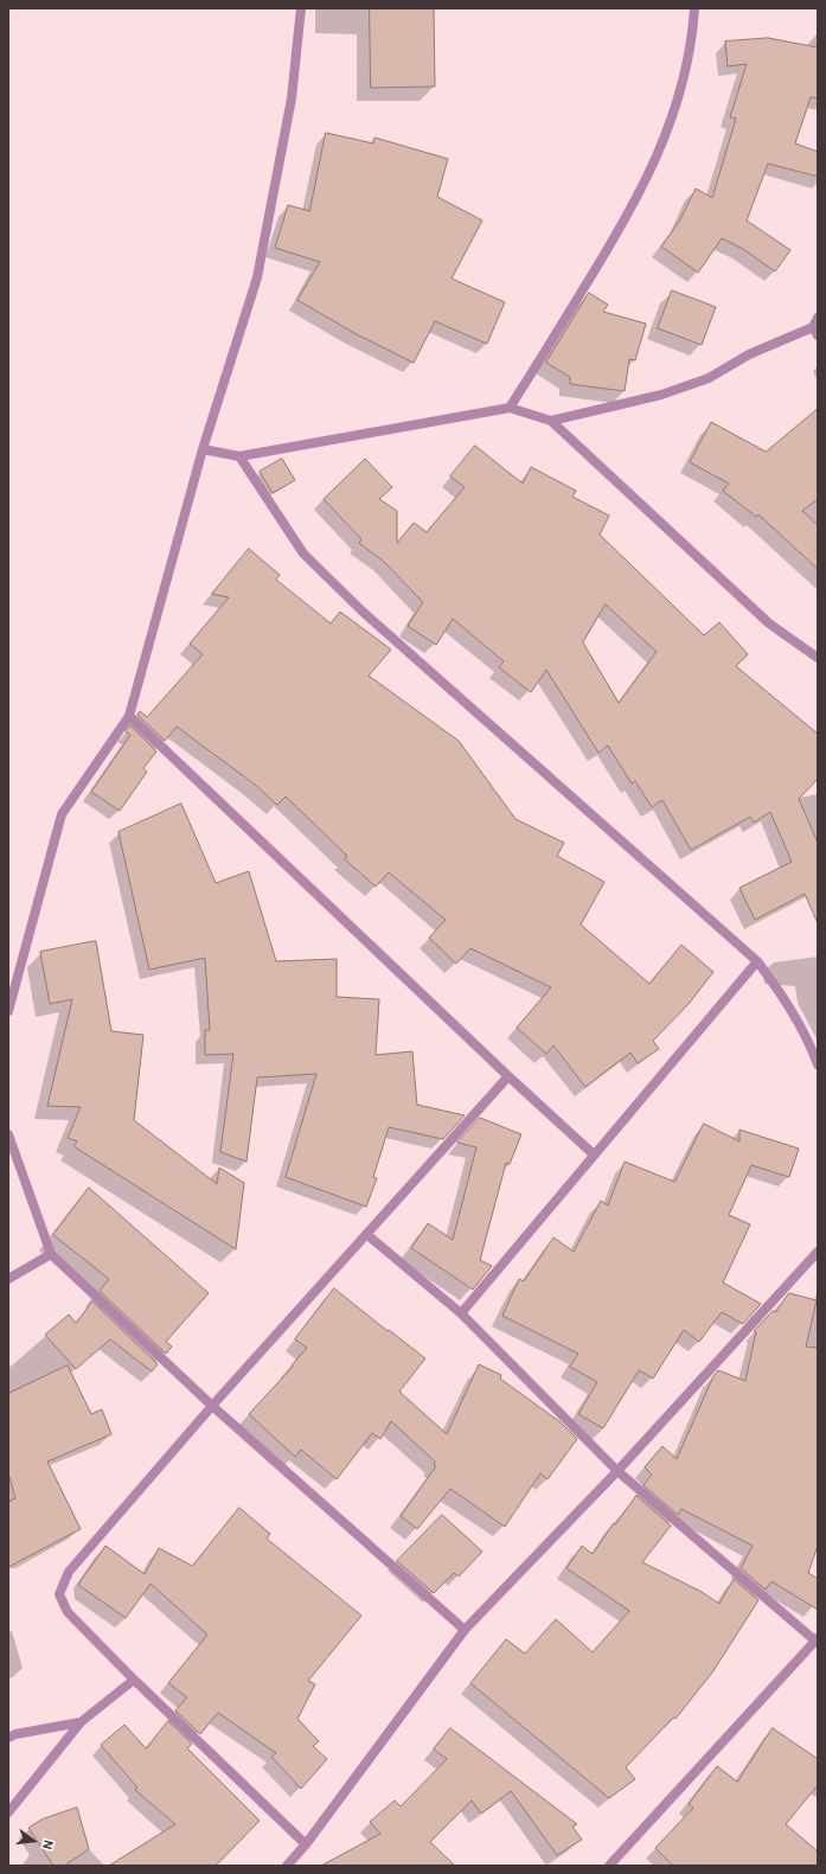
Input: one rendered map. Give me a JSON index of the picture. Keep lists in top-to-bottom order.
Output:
{
  "north": "right"
}
